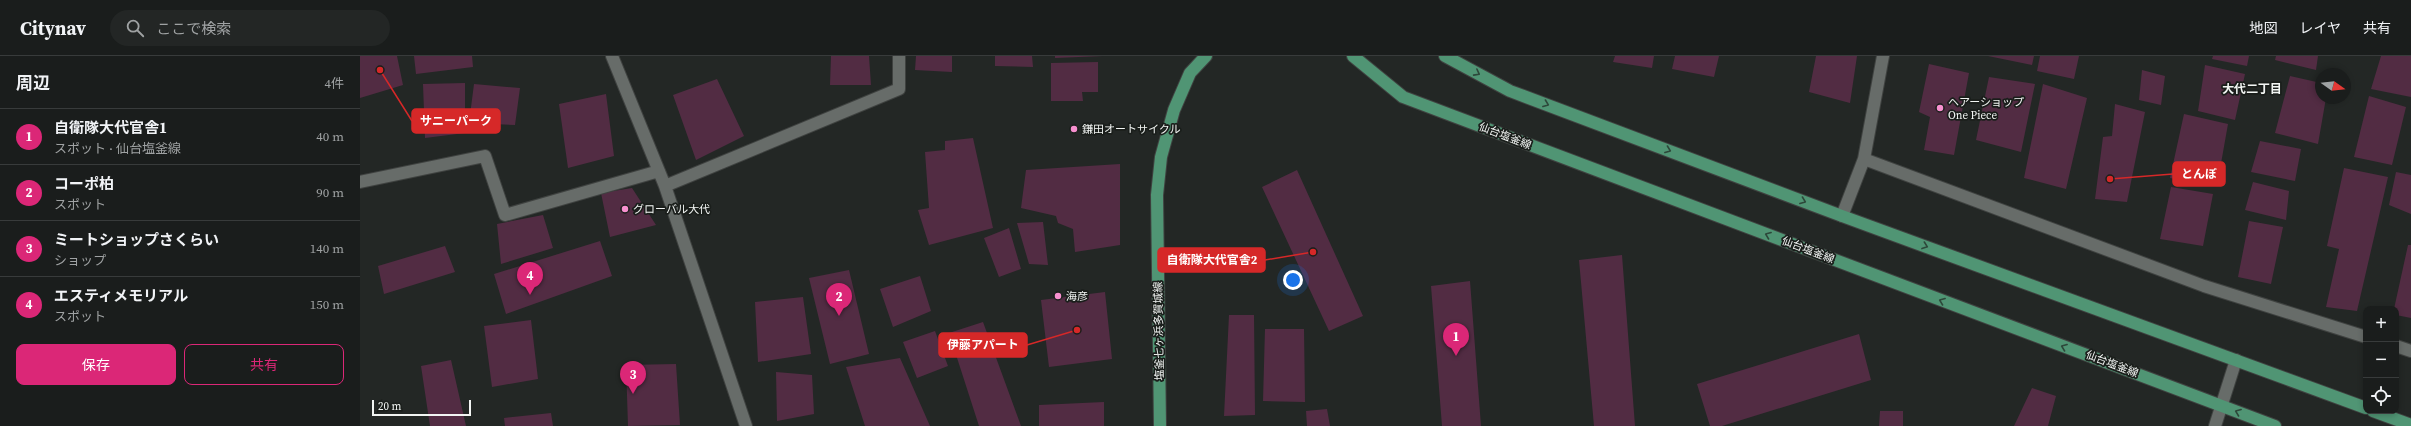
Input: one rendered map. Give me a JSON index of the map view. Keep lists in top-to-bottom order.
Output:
{
  "streets": {
    "main road": ["仙台塩釜線", "塩釜七ヶ浜多賀城線"]
  },
  "districts": ["大代二丁目"],
  "places": [
    "サニーパーク",
    "ヘアーショップ One Piece",
    "鎌田オートサイクル",
    "とんぼ",
    "グローバル大代",
    "自衛隊大代官舎2",
    "海彦",
    "伊藤アパート"
  ],
  "scale_bar": "20 m",
  "north": "right",
  "page": {
    "header": "Citynav",
    "search": "ここで検索",
    "nav": ["地図", "レイヤ", "共有"],
    "heading": ["周辺", "4件"],
    "list": [
      {
        "mark": "1",
        "name": "自衛隊大代官舎1",
        "note": "スポット · 仙台塩釜線",
        "value": "40 m"
      },
      {
        "mark": "2",
        "name": "コーポ柏",
        "note": "スポット",
        "value": "90 m"
      },
      {
        "mark": "3",
        "name": "ミートショップさくらい",
        "note": "ショップ",
        "value": "140 m"
      },
      {
        "mark": "4",
        "name": "エスティメモリアル",
        "note": "スポット",
        "value": "150 m"
      }
    ],
    "pins": [
      "4",
      "2",
      "1",
      "3"
    ],
    "map_buttons": ["+", "−"],
    "buttons": ["保存", "共有"],
    "scale": "20 m"
  }
}
